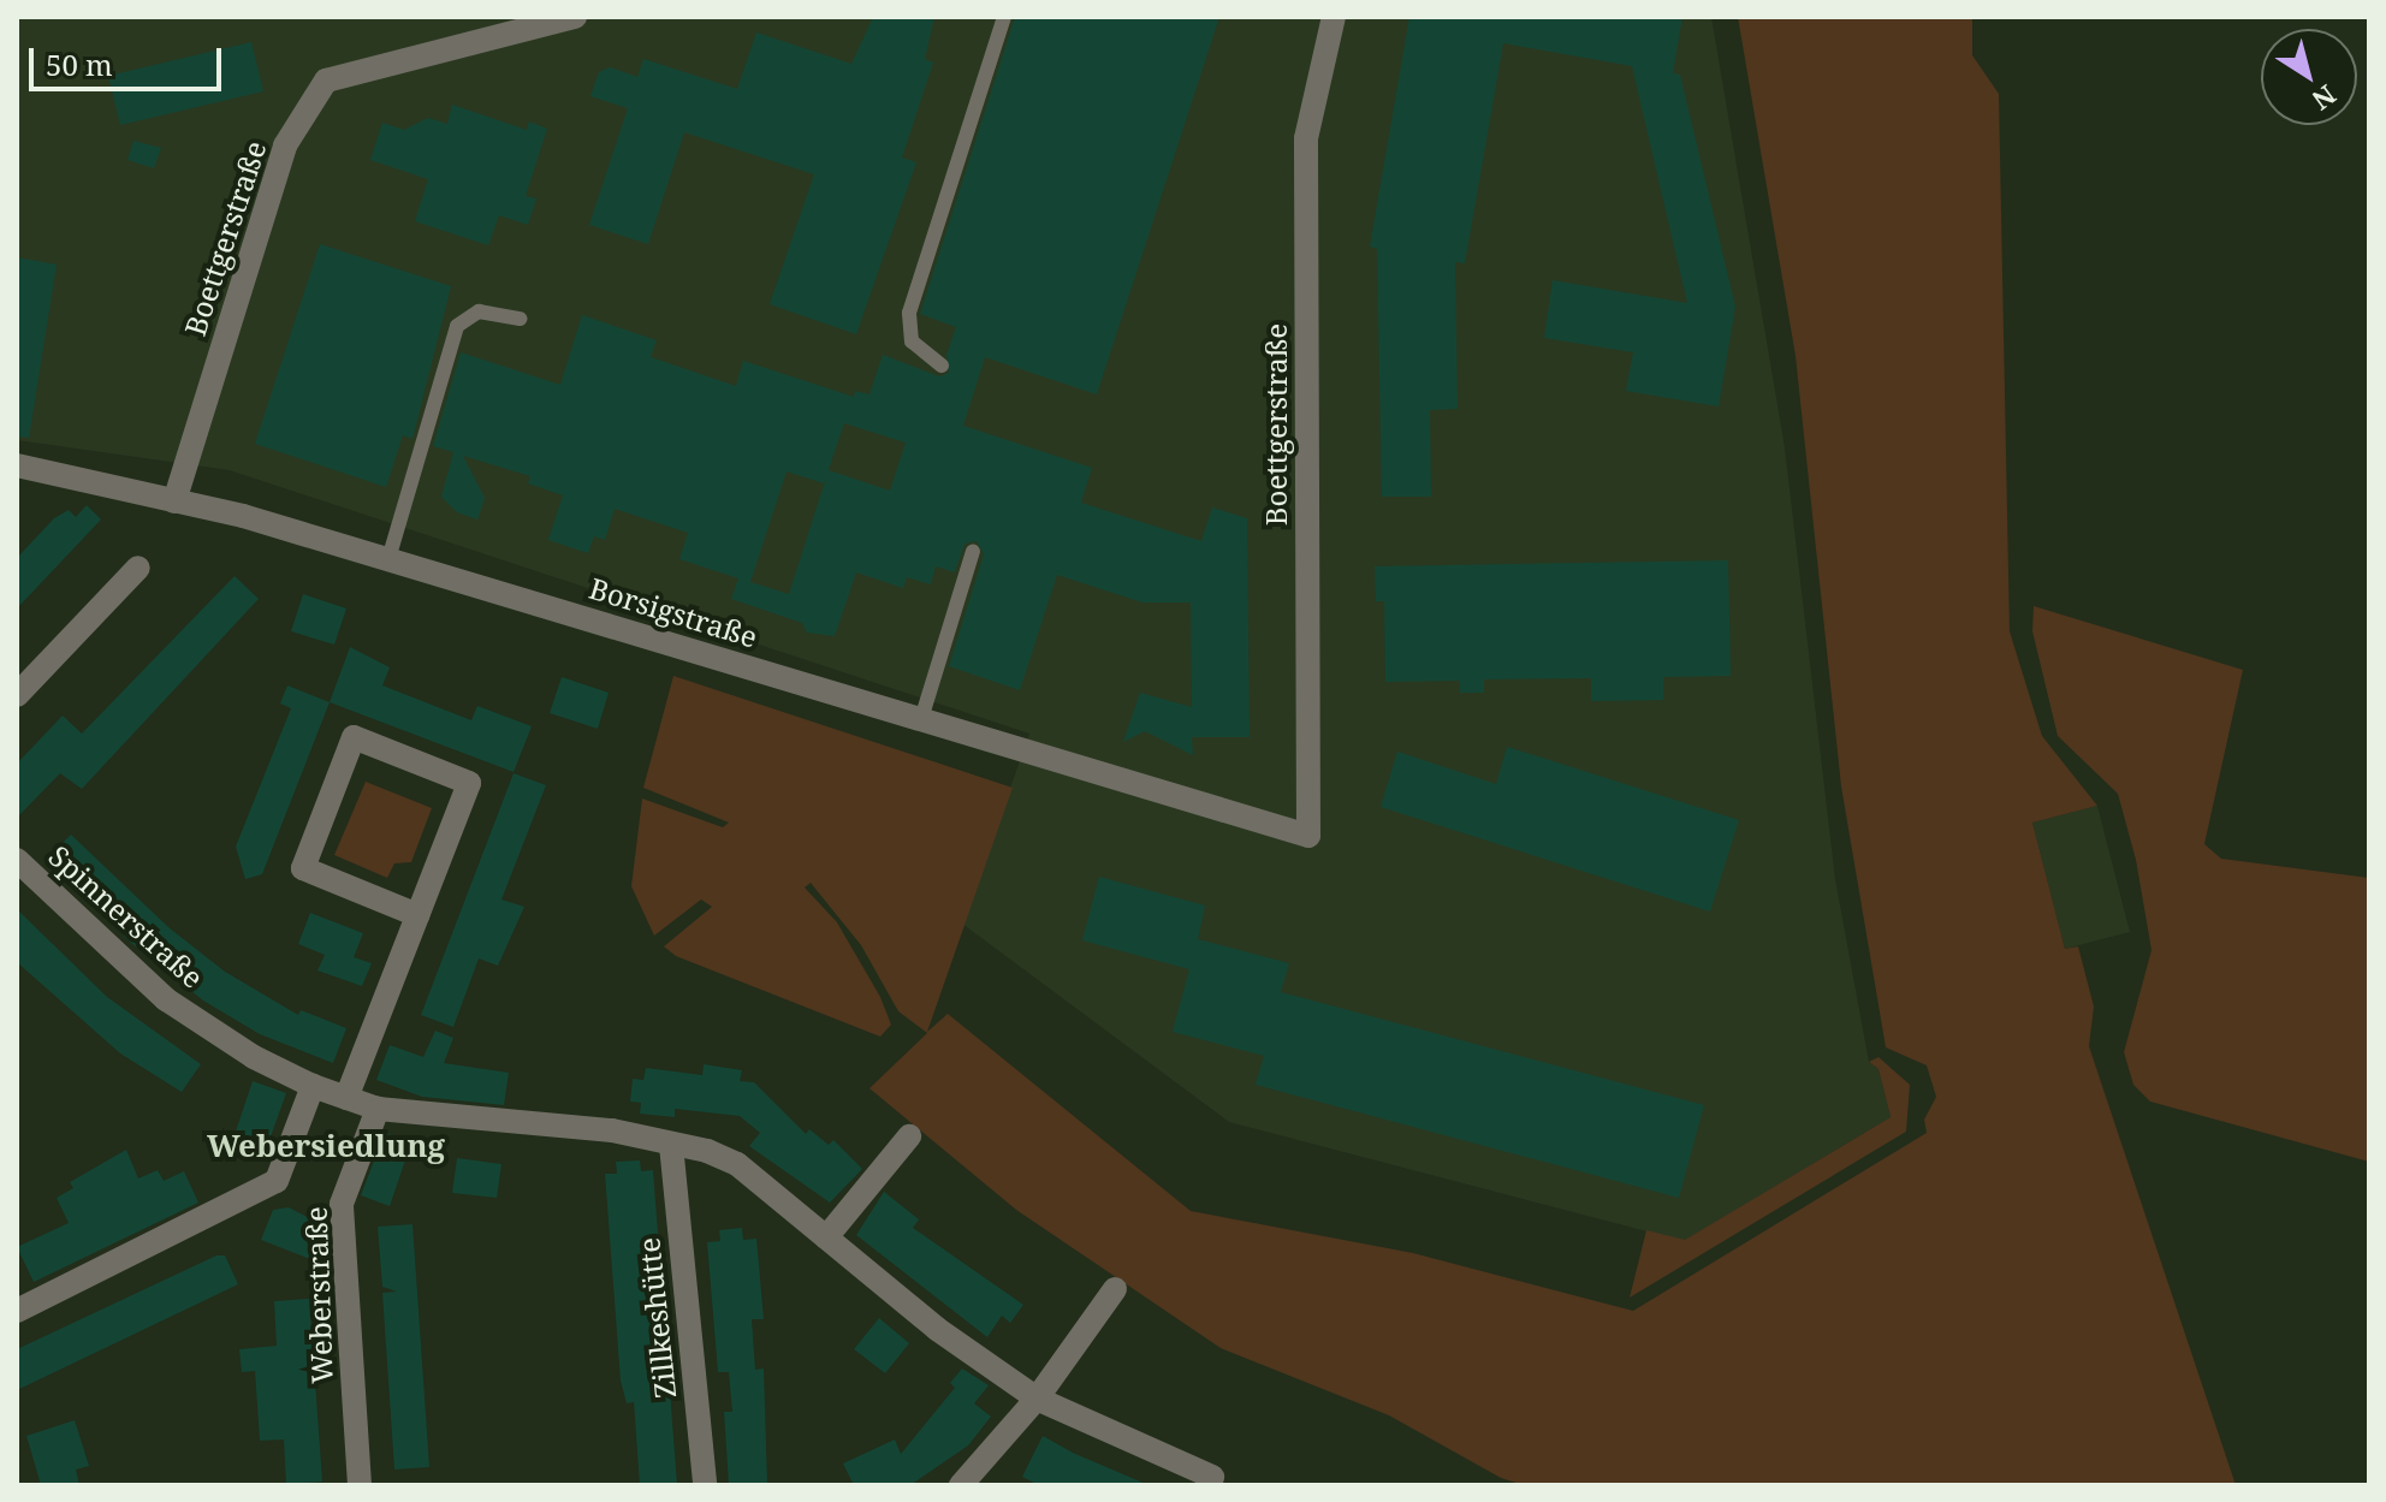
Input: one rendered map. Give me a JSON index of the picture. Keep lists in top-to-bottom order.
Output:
{
  "streets": {
    "street": [
      "Boettgerstraße",
      "Borsigstraße",
      "Spinnerstraße",
      "Weberstraße",
      "Zillkeshütte"
    ]
  },
  "crossings": [
    ["Boettgerstraße", "Borsigstraße"],
    ["Spinnerstraße", "Weberstraße"],
    ["Spinnerstraße", "Zillkeshütte"]
  ],
  "districts": ["Webersiedlung"],
  "scale_bar": "50 m",
  "north": "bottom right"
}
